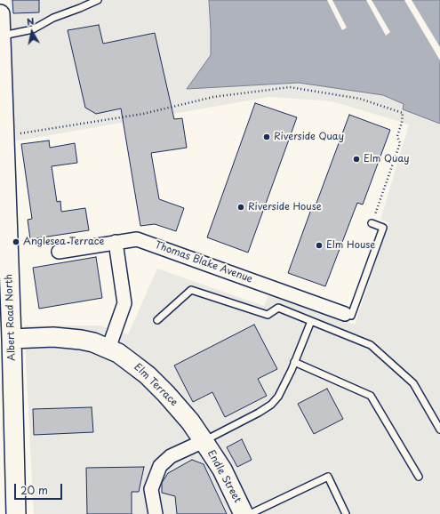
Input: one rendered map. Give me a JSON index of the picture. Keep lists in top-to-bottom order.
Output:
{
  "streets": {
    "main road": ["Albert Road North", "Elm Terrace", "Endle Street"],
    "street": ["Thomas Blake Avenue"]
  },
  "crossings": [
    ["Albert Road North", "Elm Terrace"],
    ["Elm Terrace", "Endle Street"]
  ],
  "places": [
    "Riverside Quay",
    "Elm Quay",
    "Riverside House",
    "Anglesea Terrace",
    "Elm House"
  ],
  "scale_bar": "20 m",
  "north": "top"
}
